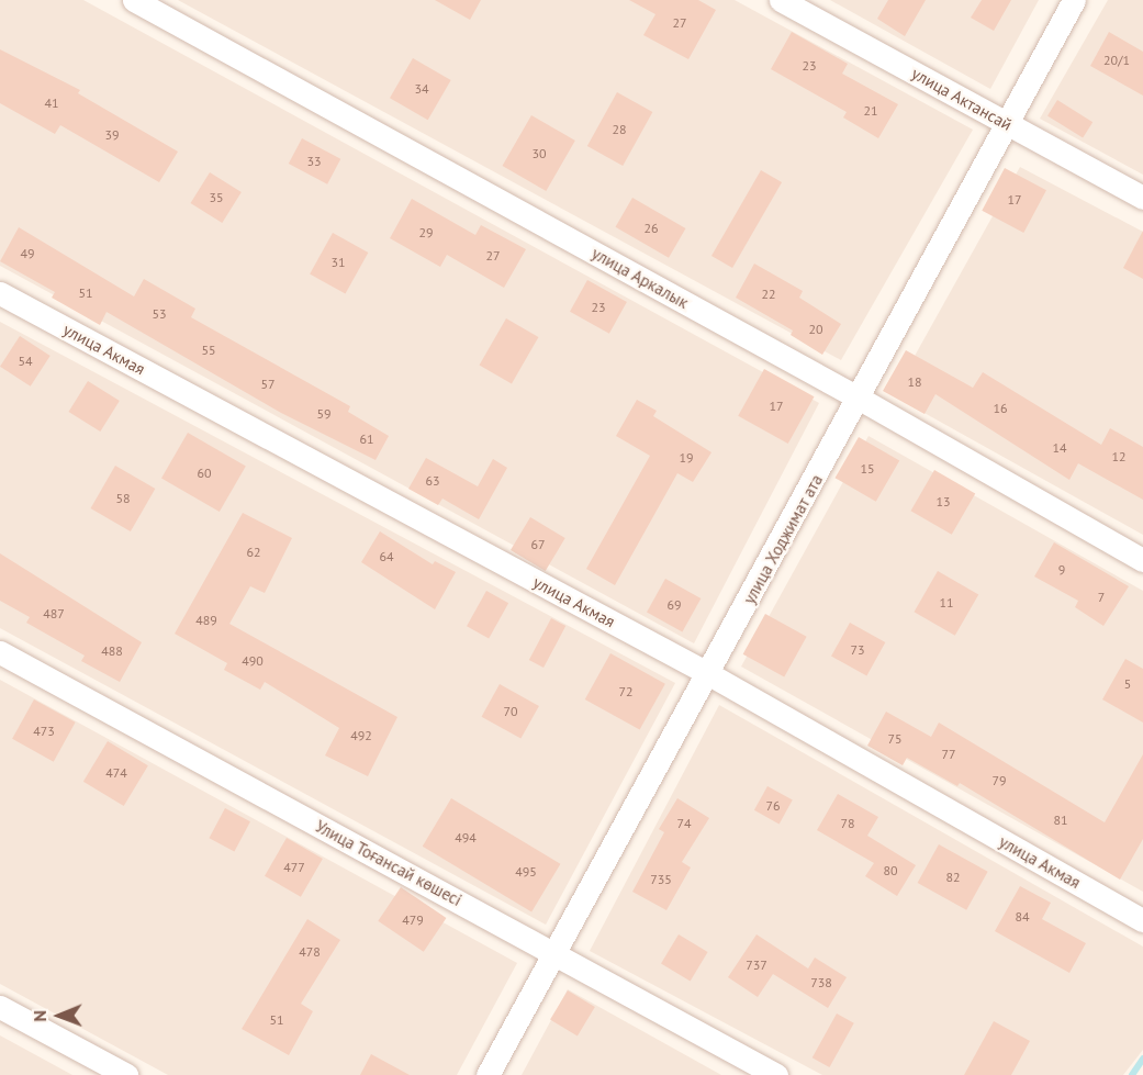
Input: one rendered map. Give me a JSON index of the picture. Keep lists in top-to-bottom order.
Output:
{
  "streets": {
    "street": [
      "улица Актансай",
      "улица Аркалык",
      "улица Акмая",
      "улица Ходжимат ата",
      "Улица Тоғансай көшесі"
    ]
  },
  "crossings": [
    ["улица Актансай", "улица Ходжимат ата"],
    ["улица Аркалык", "улица Ходжимат ата"],
    ["улица Акмая", "улица Ходжимат ата"],
    ["улица Ходжимат ата", "Улица Тоғансай көшесі"]
  ],
  "house_numbers": [
    "27",
    "20/1",
    "23",
    "34",
    "41",
    "21",
    "28",
    "39",
    "30",
    "33",
    "35",
    "17",
    "26",
    "29",
    "49",
    "27",
    "31",
    "51",
    "22",
    "23",
    "53",
    "20",
    "55",
    "54",
    "18",
    "57",
    "17",
    "16",
    "59",
    "61",
    "14",
    "12",
    "19",
    "15",
    "60",
    "63",
    "58",
    "13",
    "67",
    "62",
    "64",
    "9",
    "7",
    "11",
    "69",
    "487",
    "489",
    "73",
    "488",
    "490",
    "5",
    "72",
    "70",
    "473",
    "492",
    "75",
    "77",
    "474",
    "79",
    "76",
    "81",
    "74",
    "78",
    "494",
    "477",
    "80",
    "495",
    "82",
    "735",
    "84",
    "479",
    "478",
    "737",
    "738",
    "51"
  ],
  "north": "left"
}
